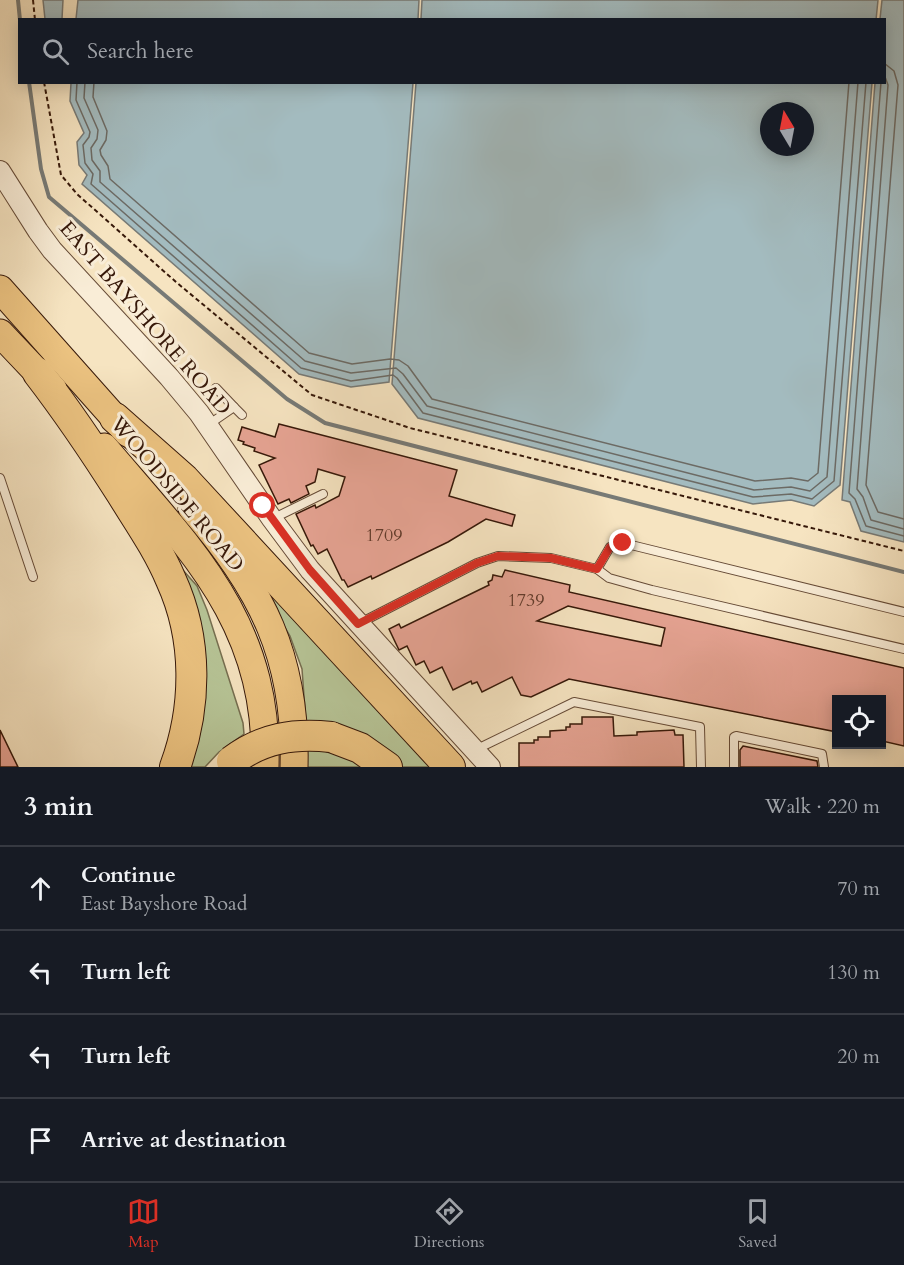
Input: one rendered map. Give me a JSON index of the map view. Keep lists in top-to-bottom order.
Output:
{
  "streets": {
    "highway": ["WOODSIDE ROAD"],
    "street": ["EAST BAYSHORE ROAD"]
  },
  "house_numbers": ["1709", "1739"],
  "north": "top",
  "page": {
    "search": "Search here",
    "heading": ["3 min", "Walk · 220 m"],
    "list": [
      ["Continue", "East Bayshore Road", "70 m"],
      ["Turn left", "130 m"],
      ["Turn left", "20 m"],
      "Arrive at destination"
    ],
    "nav": ["Map", "Directions", "Saved"]
  }
}
